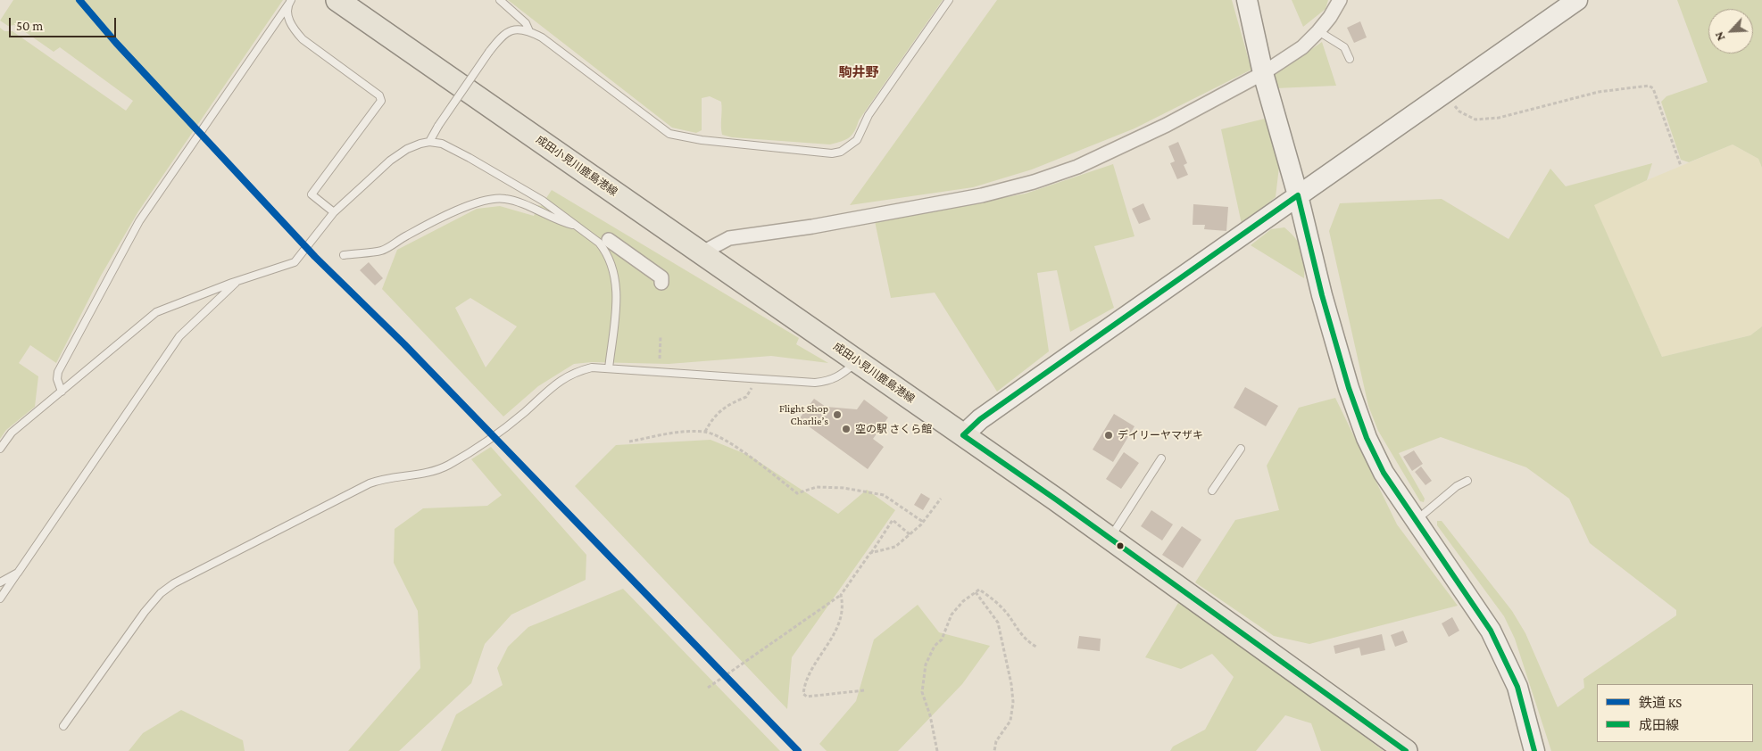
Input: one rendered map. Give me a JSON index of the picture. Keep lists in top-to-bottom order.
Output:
{
  "streets": {
    "main road": ["成田小見川鹿島港線"]
  },
  "districts": ["駒井野"],
  "places": ["Flight Shop Charlie’s", "空の駅 さくら館", "デイリーヤマザキ"],
  "lines": ["rail line KS", "transit line 成田線"],
  "legend": ["鉄道 KS", "成田線"],
  "scale_bar": "50 m",
  "north": "bottom left"
}
